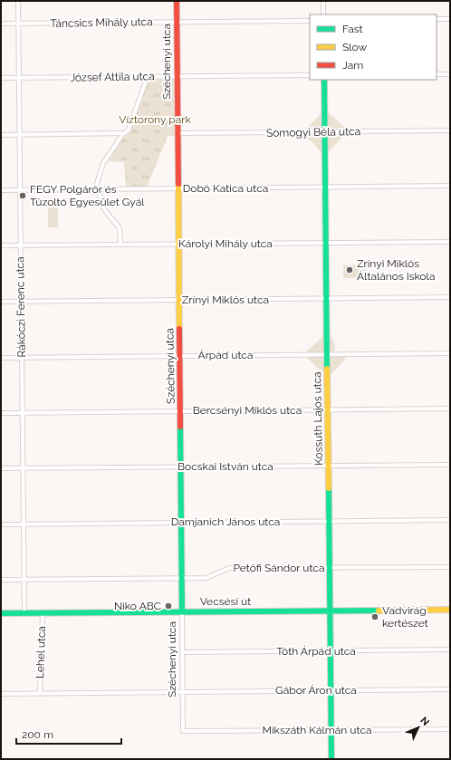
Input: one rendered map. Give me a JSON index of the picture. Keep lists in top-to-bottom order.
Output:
{
  "streets": {
    "street": [
      "Táncsics Mihály utca",
      "Széchenyi utca",
      "József Attila utca",
      "Somogyi Béla utca",
      "Dobó Katica utca",
      "Károlyi Mihály utca",
      "Zrínyi Miklós utca",
      "Rákóczi Ferenc utca",
      "Árpád utca",
      "Bercsényi Miklós utca",
      "Kossuth Lajos utca",
      "Bocskai István utca",
      "Damjanich János utca",
      "Petőfi Sándor utca",
      "Vecsési út",
      "Tóth Árpád utca",
      "Lehel utca",
      "Gábor Áron utca",
      "Mikszáth Kálmán utca"
    ]
  },
  "crossings": [
    ["Táncsics Mihály utca", "Széchenyi utca"],
    ["Táncsics Mihály utca", "Rákóczi Ferenc utca"],
    ["Széchenyi utca", "József Attila utca"],
    ["Széchenyi utca", "Somogyi Béla utca"],
    ["Széchenyi utca", "Dobó Katica utca"],
    ["Széchenyi utca", "Károlyi Mihály utca"],
    ["Széchenyi utca", "Zrínyi Miklós utca"],
    ["Széchenyi utca", "Árpád utca"],
    ["Széchenyi utca", "Bercsényi Miklós utca"],
    ["Széchenyi utca", "Bocskai István utca"],
    ["Széchenyi utca", "Damjanich János utca"],
    ["Széchenyi utca", "Petőfi Sándor utca"],
    ["Széchenyi utca", "Vecsési út"],
    ["Széchenyi utca", "Tóth Árpád utca"],
    ["Széchenyi utca", "Gábor Áron utca"],
    ["Széchenyi utca", "Mikszáth Kálmán utca"],
    ["József Attila utca", "Rákóczi Ferenc utca"],
    ["Somogyi Béla utca", "Kossuth Lajos utca"],
    ["Dobó Katica utca", "Rákóczi Ferenc utca"],
    ["Dobó Katica utca", "Kossuth Lajos utca"],
    ["Károlyi Mihály utca", "Rákóczi Ferenc utca"],
    ["Károlyi Mihály utca", "Kossuth Lajos utca"],
    ["Zrínyi Miklós utca", "Rákóczi Ferenc utca"],
    ["Zrínyi Miklós utca", "Kossuth Lajos utca"],
    ["Rákóczi Ferenc utca", "Árpád utca"],
    ["Rákóczi Ferenc utca", "Bercsényi Miklós utca"],
    ["Rákóczi Ferenc utca", "Bocskai István utca"],
    ["Rákóczi Ferenc utca", "Damjanich János utca"],
    ["Rákóczi Ferenc utca", "Petőfi Sándor utca"],
    ["Rákóczi Ferenc utca", "Vecsési út"],
    ["Árpád utca", "Kossuth Lajos utca"],
    ["Bercsényi Miklós utca", "Kossuth Lajos utca"],
    ["Kossuth Lajos utca", "Bocskai István utca"],
    ["Kossuth Lajos utca", "Damjanich János utca"],
    ["Kossuth Lajos utca", "Petőfi Sándor utca"],
    ["Kossuth Lajos utca", "Vecsési út"],
    ["Kossuth Lajos utca", "Tóth Árpád utca"],
    ["Kossuth Lajos utca", "Gábor Áron utca"],
    ["Kossuth Lajos utca", "Mikszáth Kálmán utca"],
    ["Vecsési út", "Lehel utca"],
    ["Lehel utca", "Gábor Áron utca"]
  ],
  "parks": ["Víztorony park"],
  "places": [
    "FEGY Polgárőr és Tűzoltó Egyesület Gyál",
    "Zrínyi Miklós Általános Iskola",
    "Niko ABC",
    "Vadvirág kertészet"
  ],
  "legend": ["Fast", "Slow", "Jam"],
  "scale_bar": "200 m",
  "north": "top right"
}
